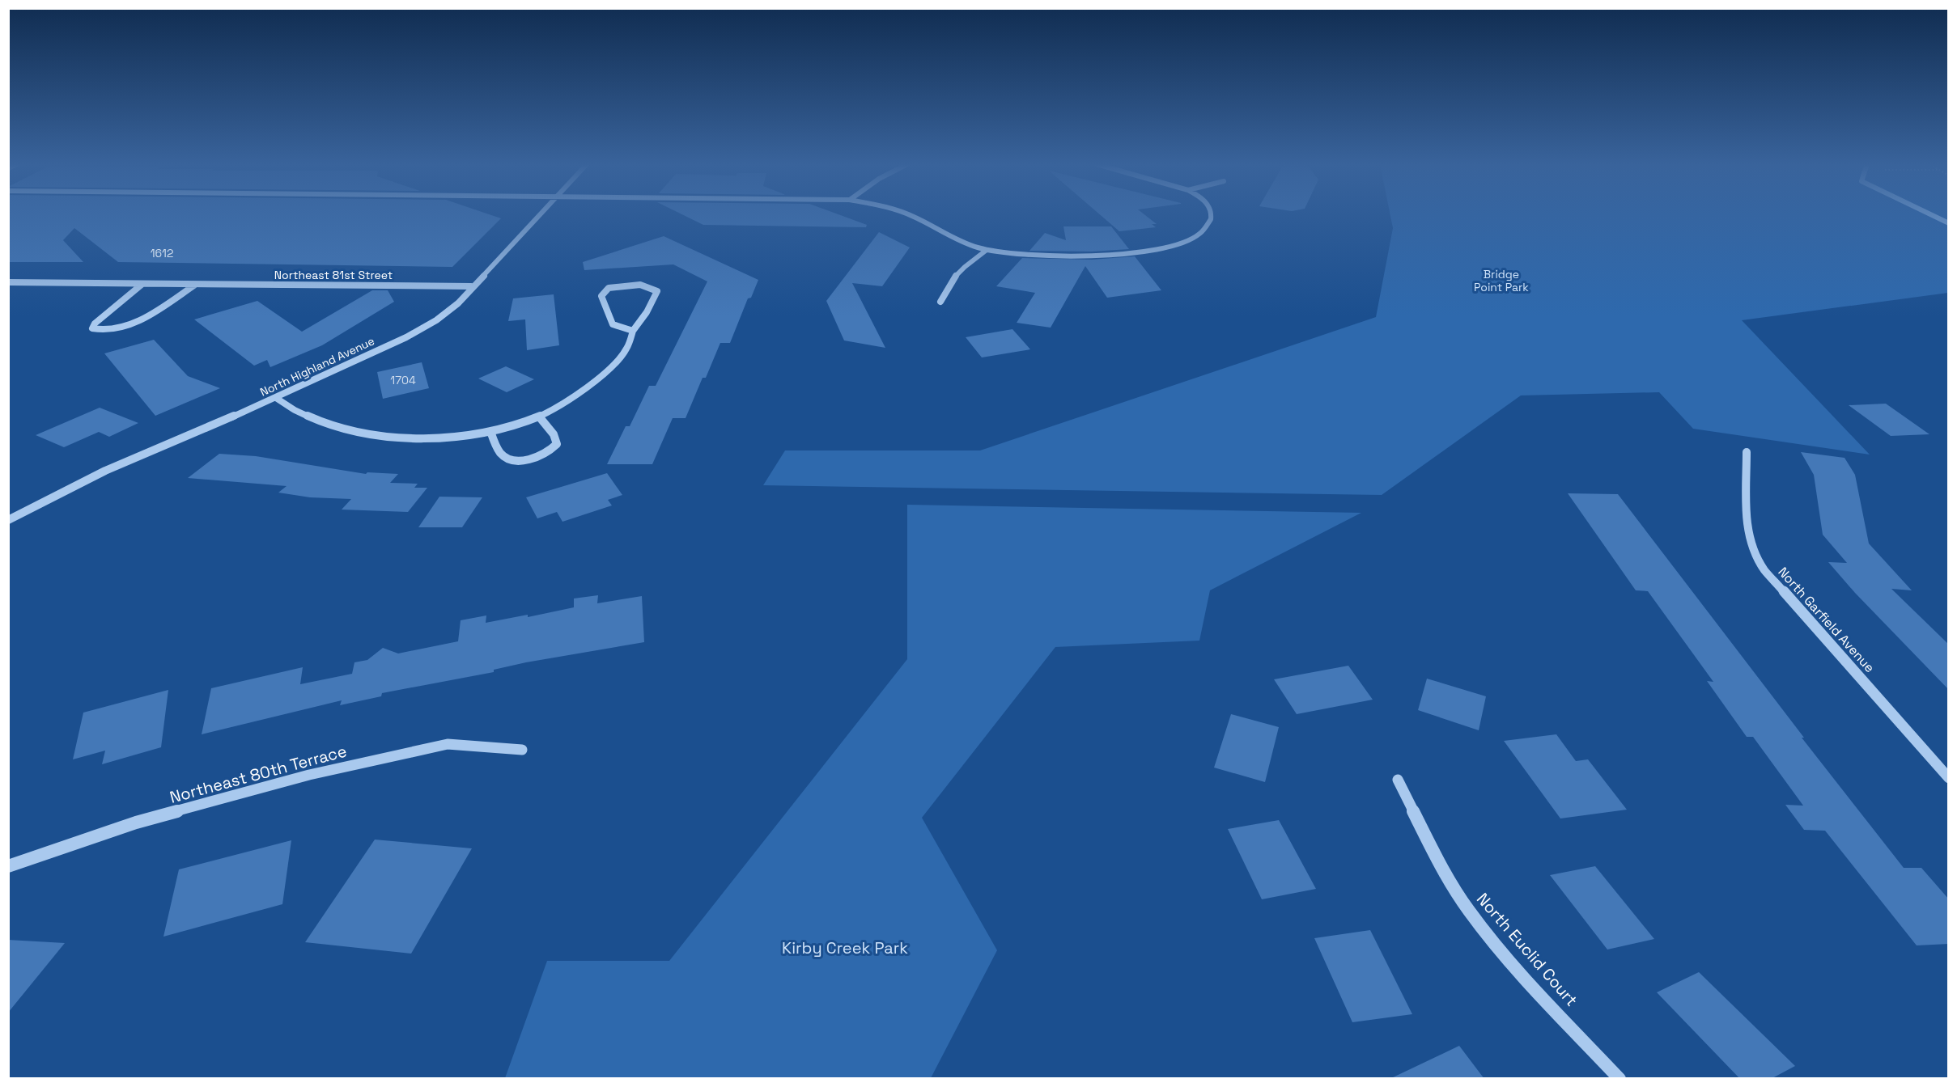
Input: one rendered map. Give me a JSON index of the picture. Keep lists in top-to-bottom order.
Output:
{
  "streets": {
    "street": [
      "Northeast 81st Street",
      "North Highland Avenue",
      "North Garfield Avenue",
      "Northeast 80th Terrace",
      "North Euclid Court"
    ]
  },
  "crossings": [
    ["Northeast 81st Street", "North Highland Avenue"]
  ],
  "parks": ["Bridge Point Park", "Kirby Creek Park"],
  "house_numbers": ["1612", "1704"]
}
